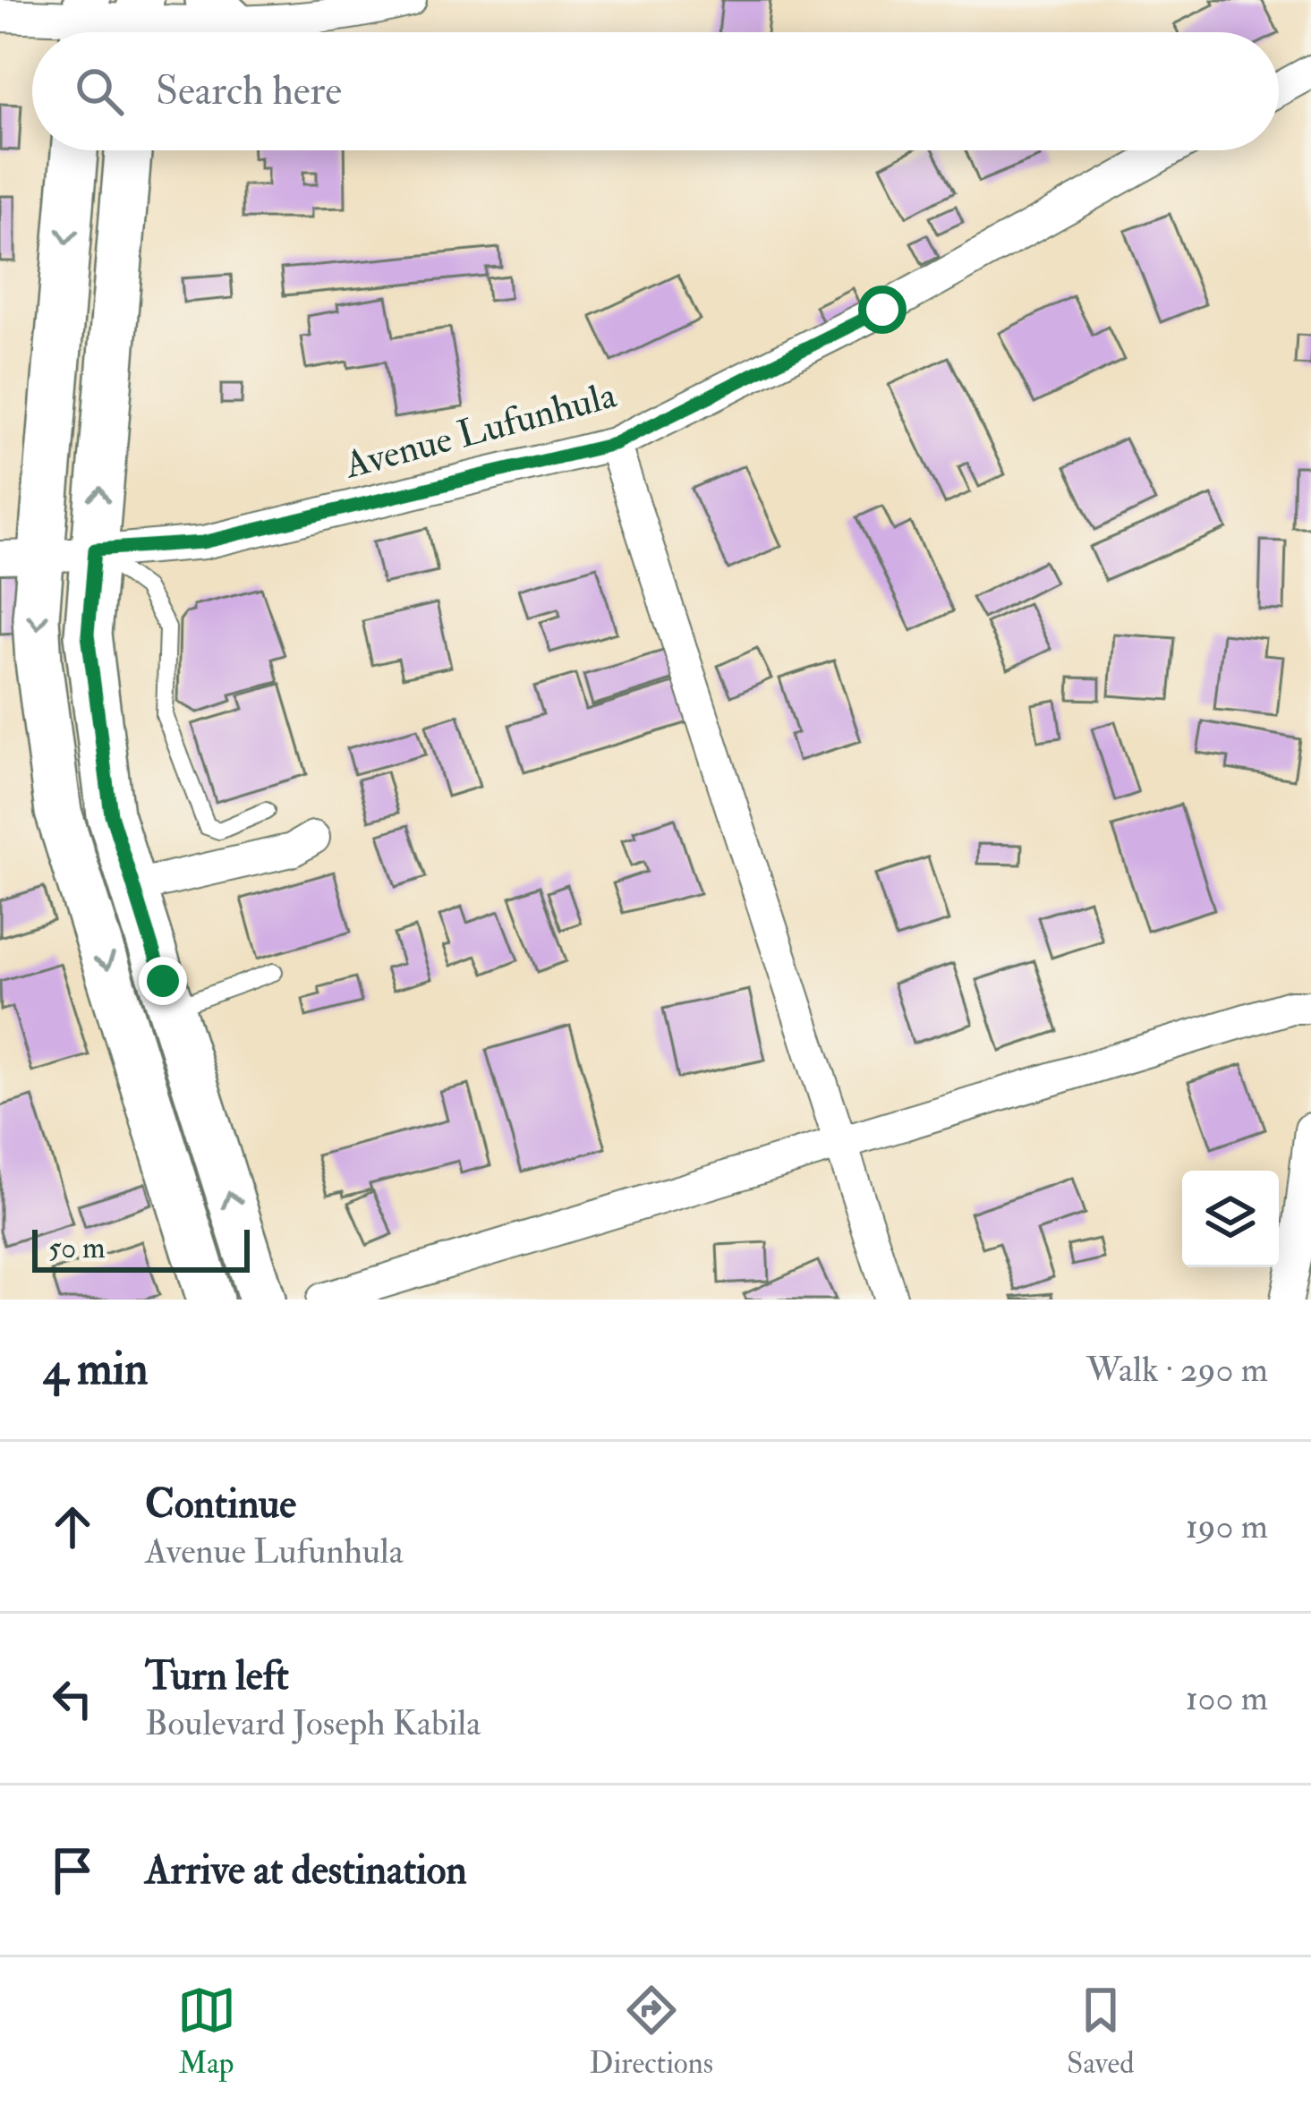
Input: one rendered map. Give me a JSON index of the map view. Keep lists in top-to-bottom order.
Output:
{
  "streets": {
    "street": ["Avenue Lufunhula"]
  },
  "scale_bar": "50 m",
  "page": {
    "search": "Search here",
    "scale": "50 m",
    "heading": ["4 min", "Walk · 290 m"],
    "list": [
      ["Continue", "Avenue Lufunhula", "190 m"],
      ["Turn left", "Boulevard Joseph Kabila", "100 m"],
      "Arrive at destination"
    ],
    "nav": ["Map", "Directions", "Saved"]
  }
}
